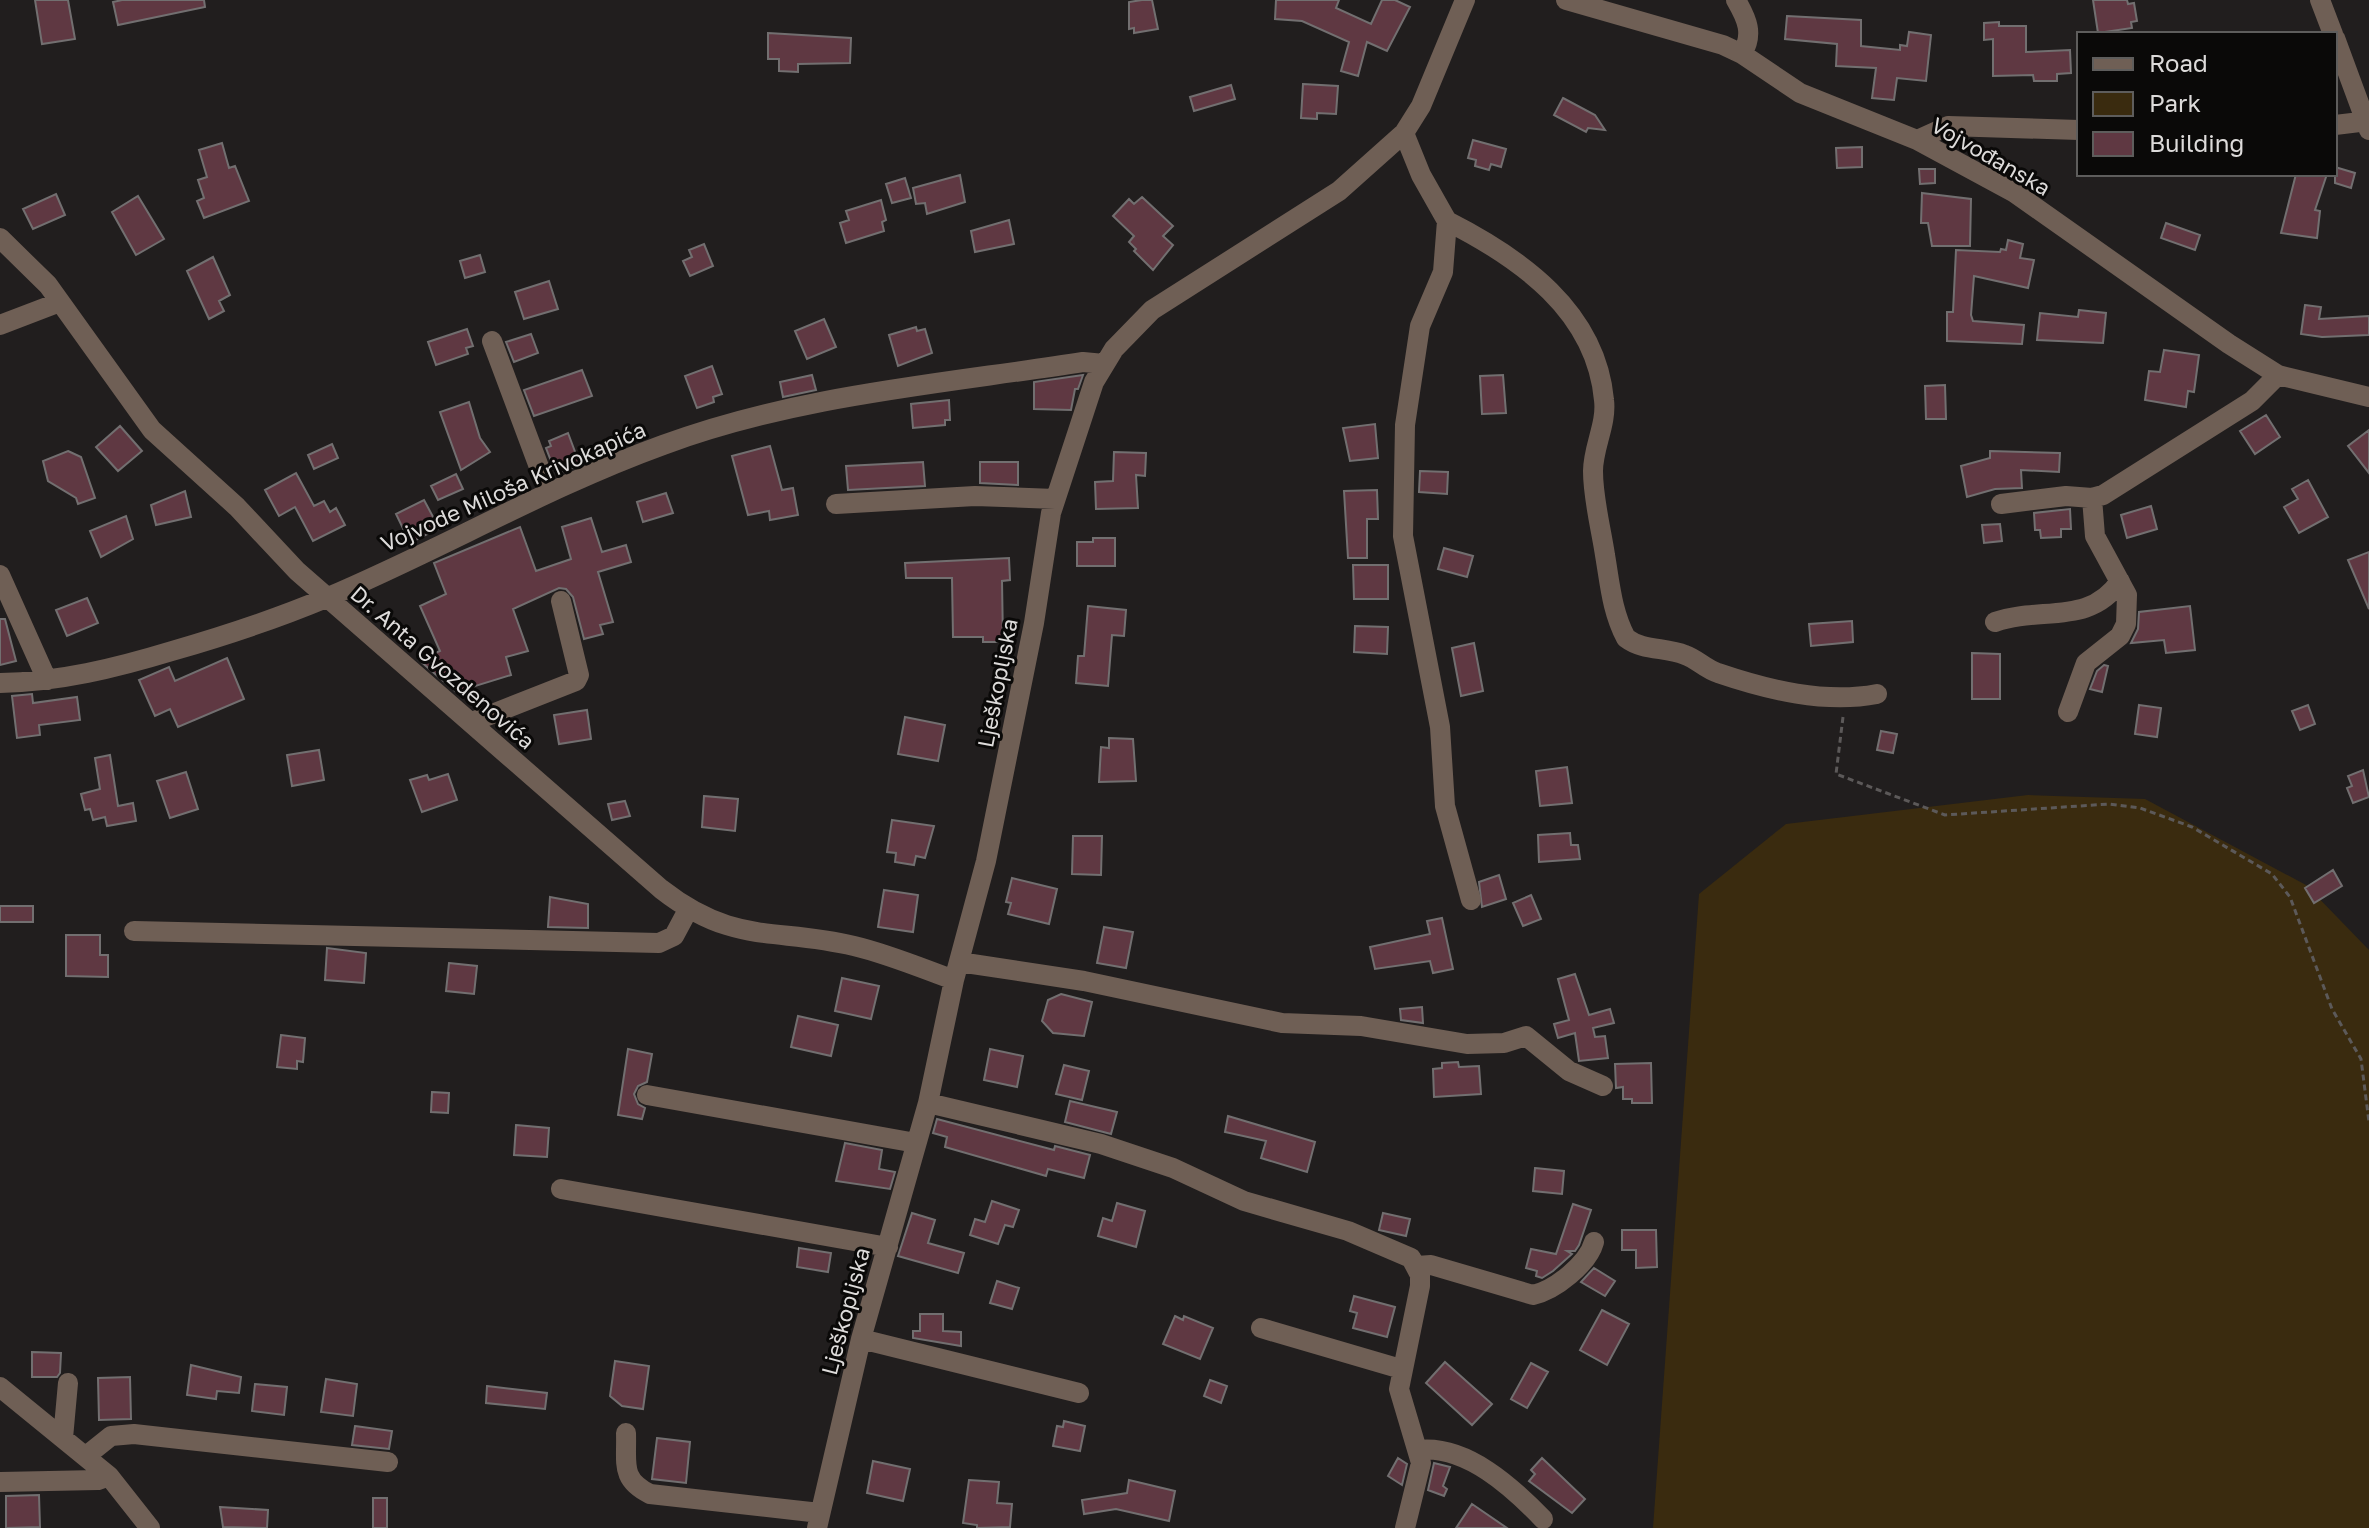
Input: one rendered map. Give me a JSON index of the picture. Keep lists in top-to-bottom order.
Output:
{
  "streets": {
    "street": [
      "Vojvođanska",
      "Vojvode Miloša Krivokapića",
      "Dr. Anta Gvozdenovića",
      "Lješkopljska"
    ]
  },
  "crossings": [
    ["Vojvode Miloša Krivokapića", "Dr. Anta Gvozdenovića"],
    ["Vojvode Miloša Krivokapića", "Lješkopljska"],
    ["Dr. Anta Gvozdenovića", "Lješkopljska"]
  ],
  "legend": ["Road", "Park", "Building"]
}
